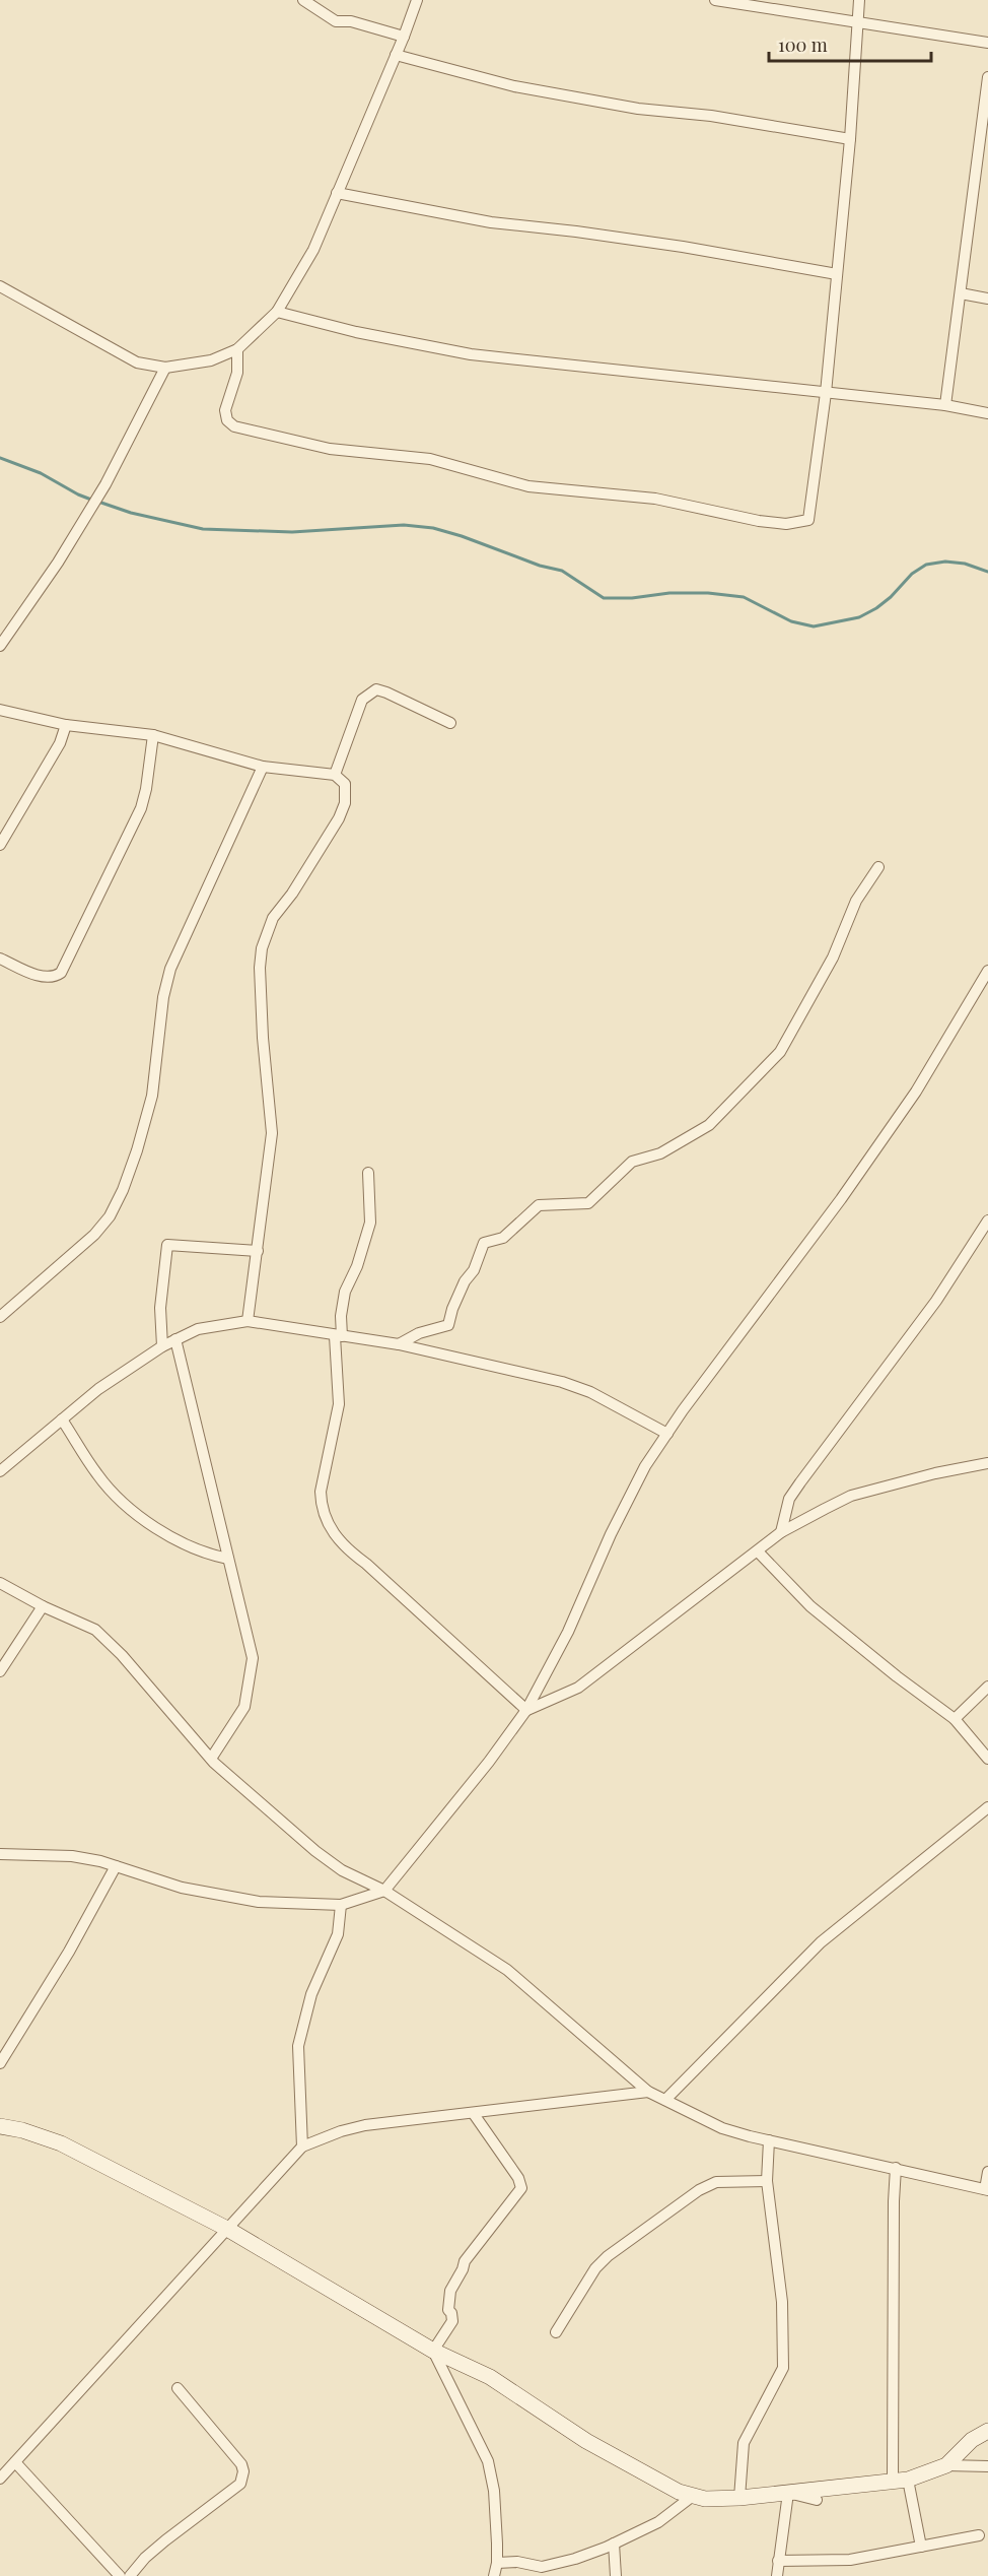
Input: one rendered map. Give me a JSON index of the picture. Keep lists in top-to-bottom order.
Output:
{
  "scale_bar": "100 m"
}
